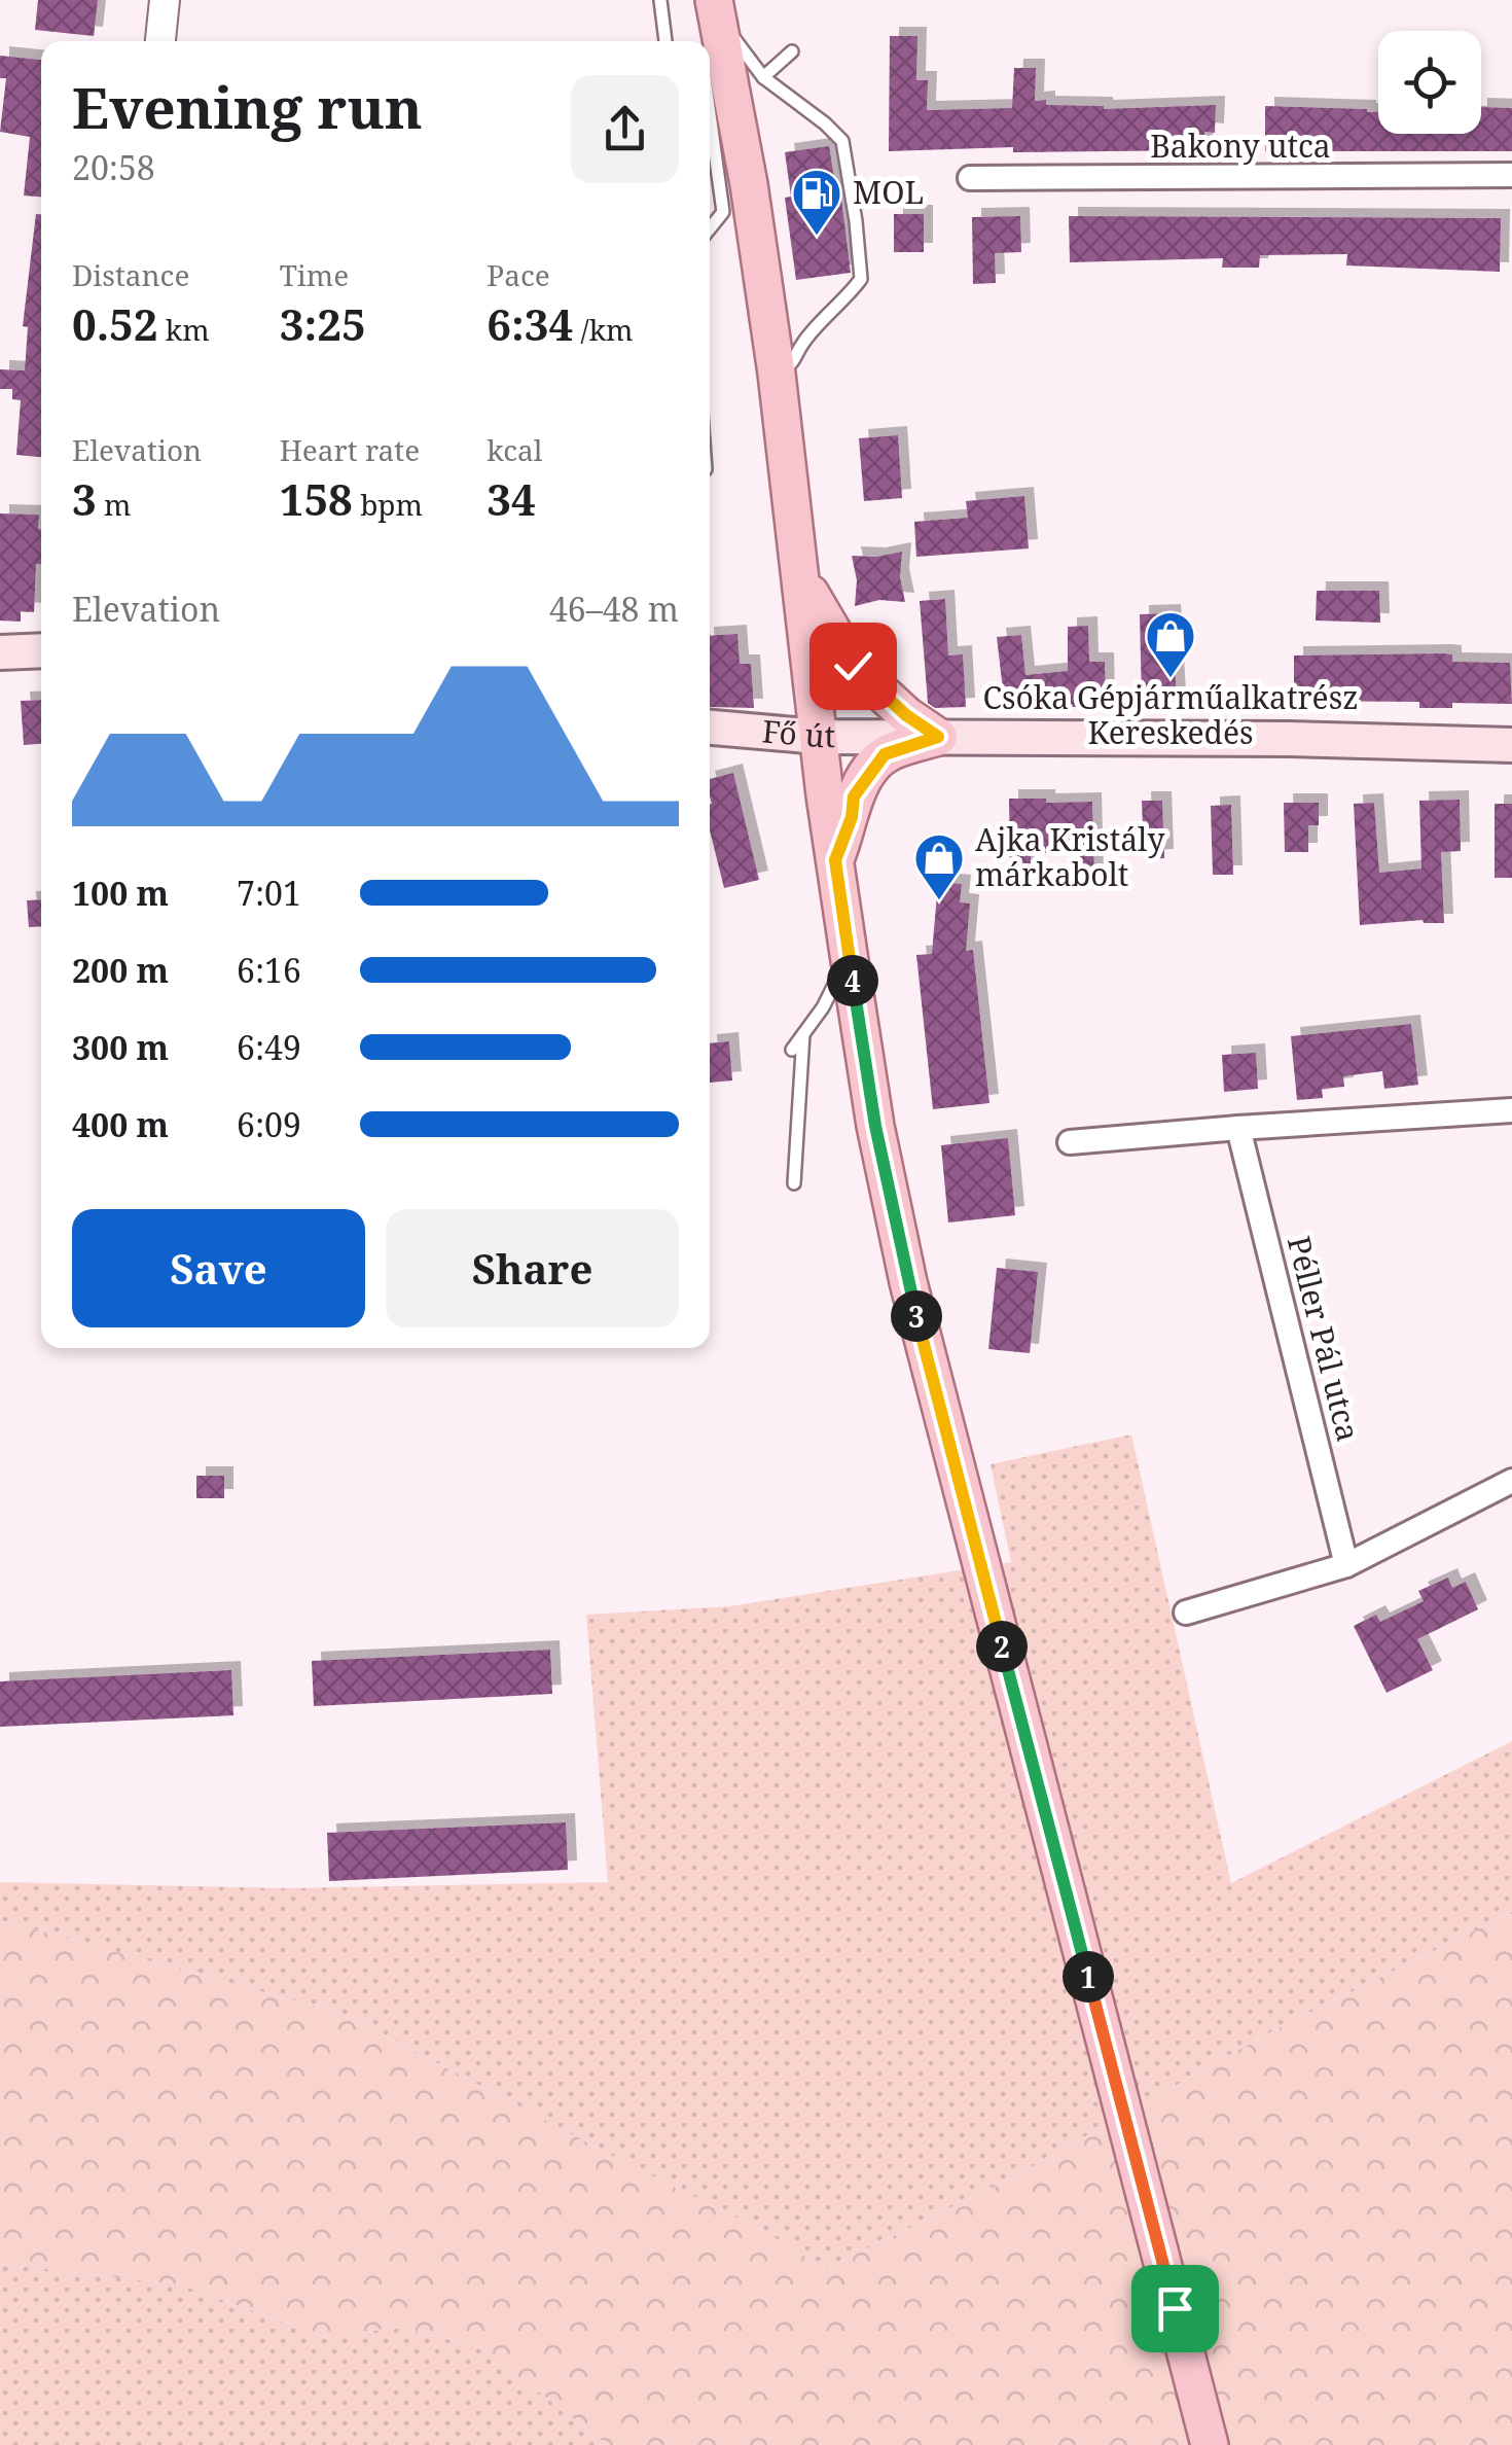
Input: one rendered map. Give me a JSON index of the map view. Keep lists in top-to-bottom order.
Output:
{
  "streets": {
    "main road": ["Fő út"],
    "street": ["Bakony utca", "Péller Pál utca"]
  },
  "places": {
    "fuel station": ["MOL"],
    "shop": ["Csóka Gépjárműalkatrész Kereskedés", "Ajka Kristály márkabolt"]
  },
  "page": {
    "heading": ["Evening run", "20:58"],
    "stats": [
      ["Distance", "0.52 km"],
      ["Time", "3:25"],
      ["Pace", "6:34 /km"],
      ["Elevation", "3 m"],
      ["Heart rate", "158 bpm"],
      ["kcal", "34"]
    ],
    "chart": ["Elevation", "46–48 m"],
    "list": [
      {
        "name": "100 m",
        "note": "7:01"
      },
      {
        "name": "200 m",
        "note": "6:16"
      },
      {
        "name": "300 m",
        "note": "6:49"
      },
      {
        "name": "400 m",
        "note": "6:09"
      }
    ],
    "pins": [
      "4",
      "3",
      "2",
      "1"
    ],
    "buttons": ["Save", "Share"]
  }
}
